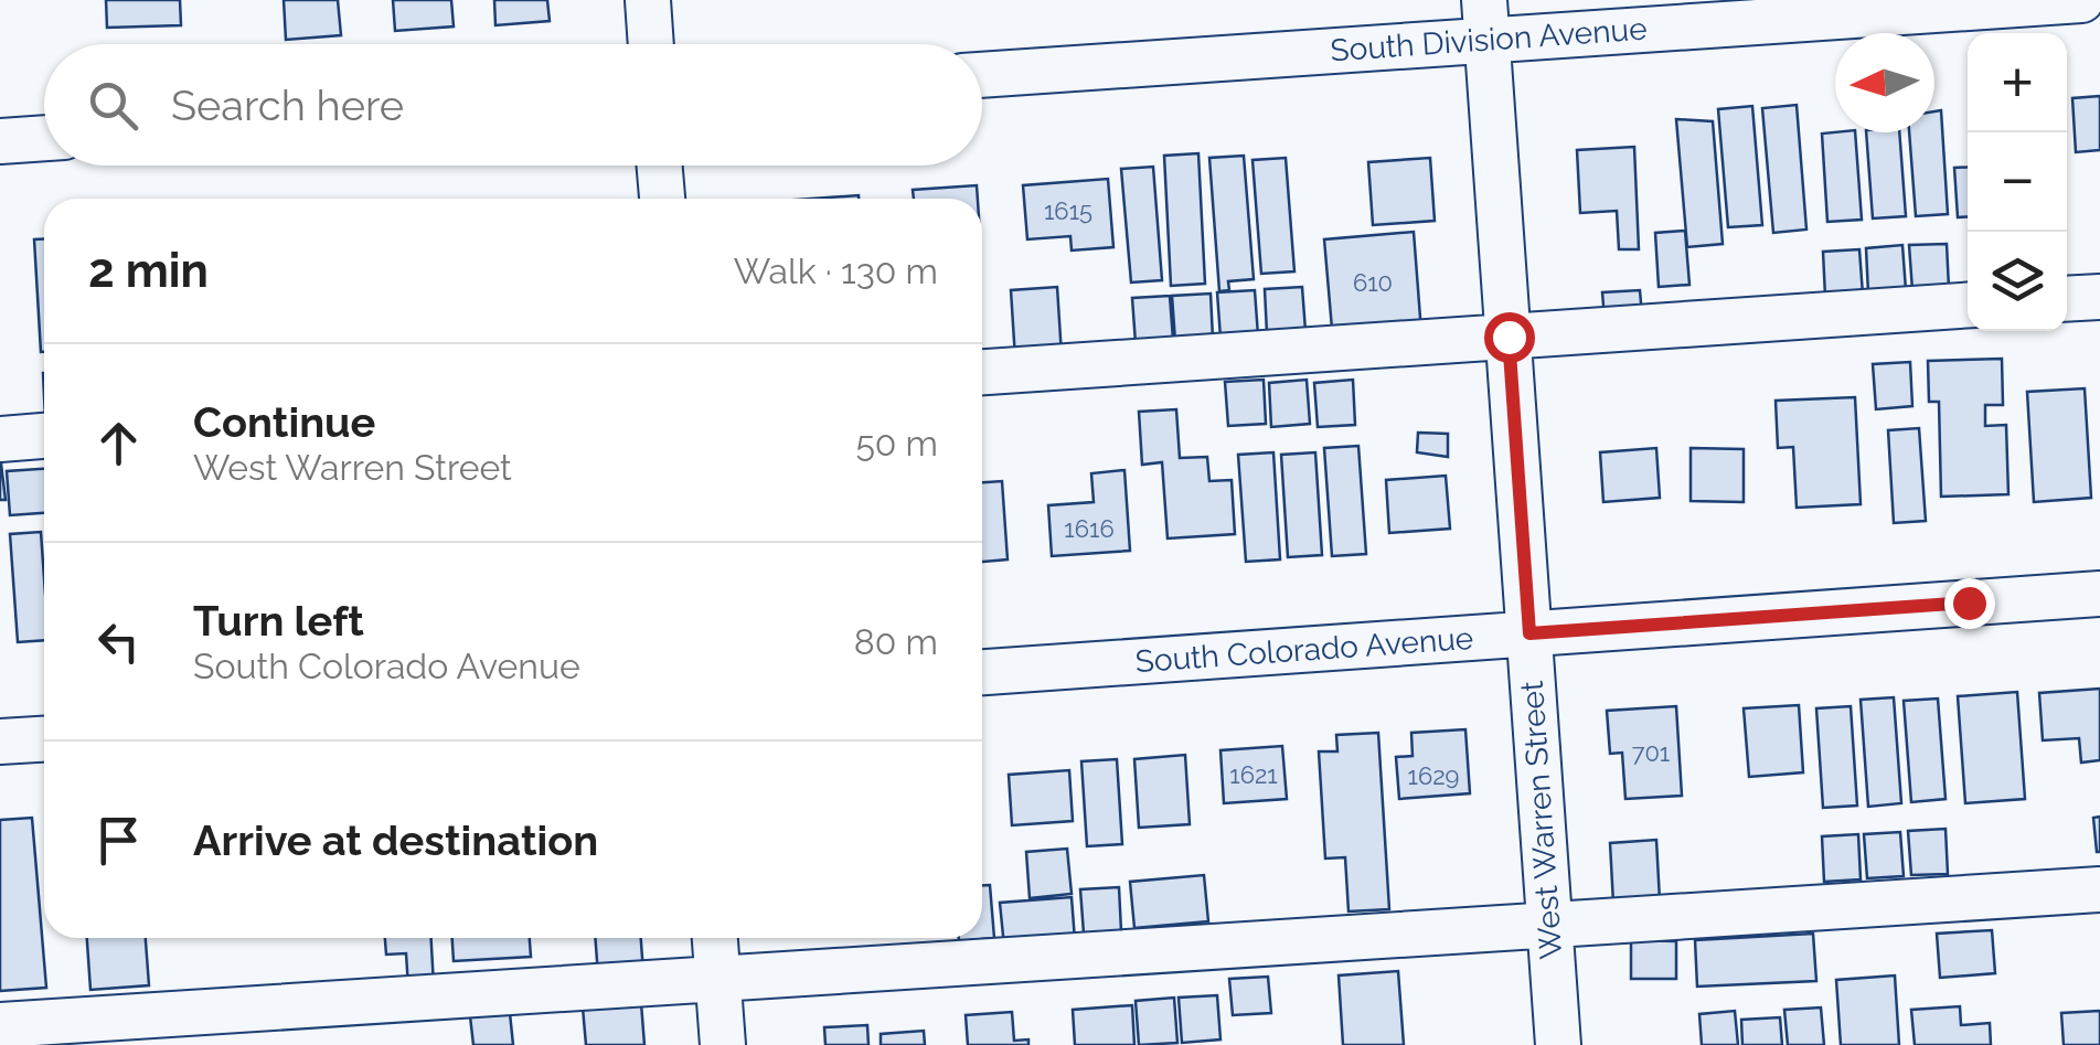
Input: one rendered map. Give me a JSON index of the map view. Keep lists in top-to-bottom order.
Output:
{
  "streets": {
    "street": ["South Division Avenue", "South Colorado Avenue", "West Warren Street"]
  },
  "crossings": [
    ["South Division Avenue", "West Warren Street"],
    ["South Colorado Avenue", "West Warren Street"]
  ],
  "house_numbers": [
    "1615",
    "610",
    "1616",
    "701",
    "1621",
    "1629"
  ],
  "north": "left",
  "page": {
    "map_buttons": ["+", "−"],
    "search": "Search here",
    "heading": ["2 min", "Walk · 130 m"],
    "list": [
      ["Continue", "West Warren Street", "50 m"],
      ["Turn left", "South Colorado Avenue", "80 m"],
      "Arrive at destination"
    ]
  }
}
